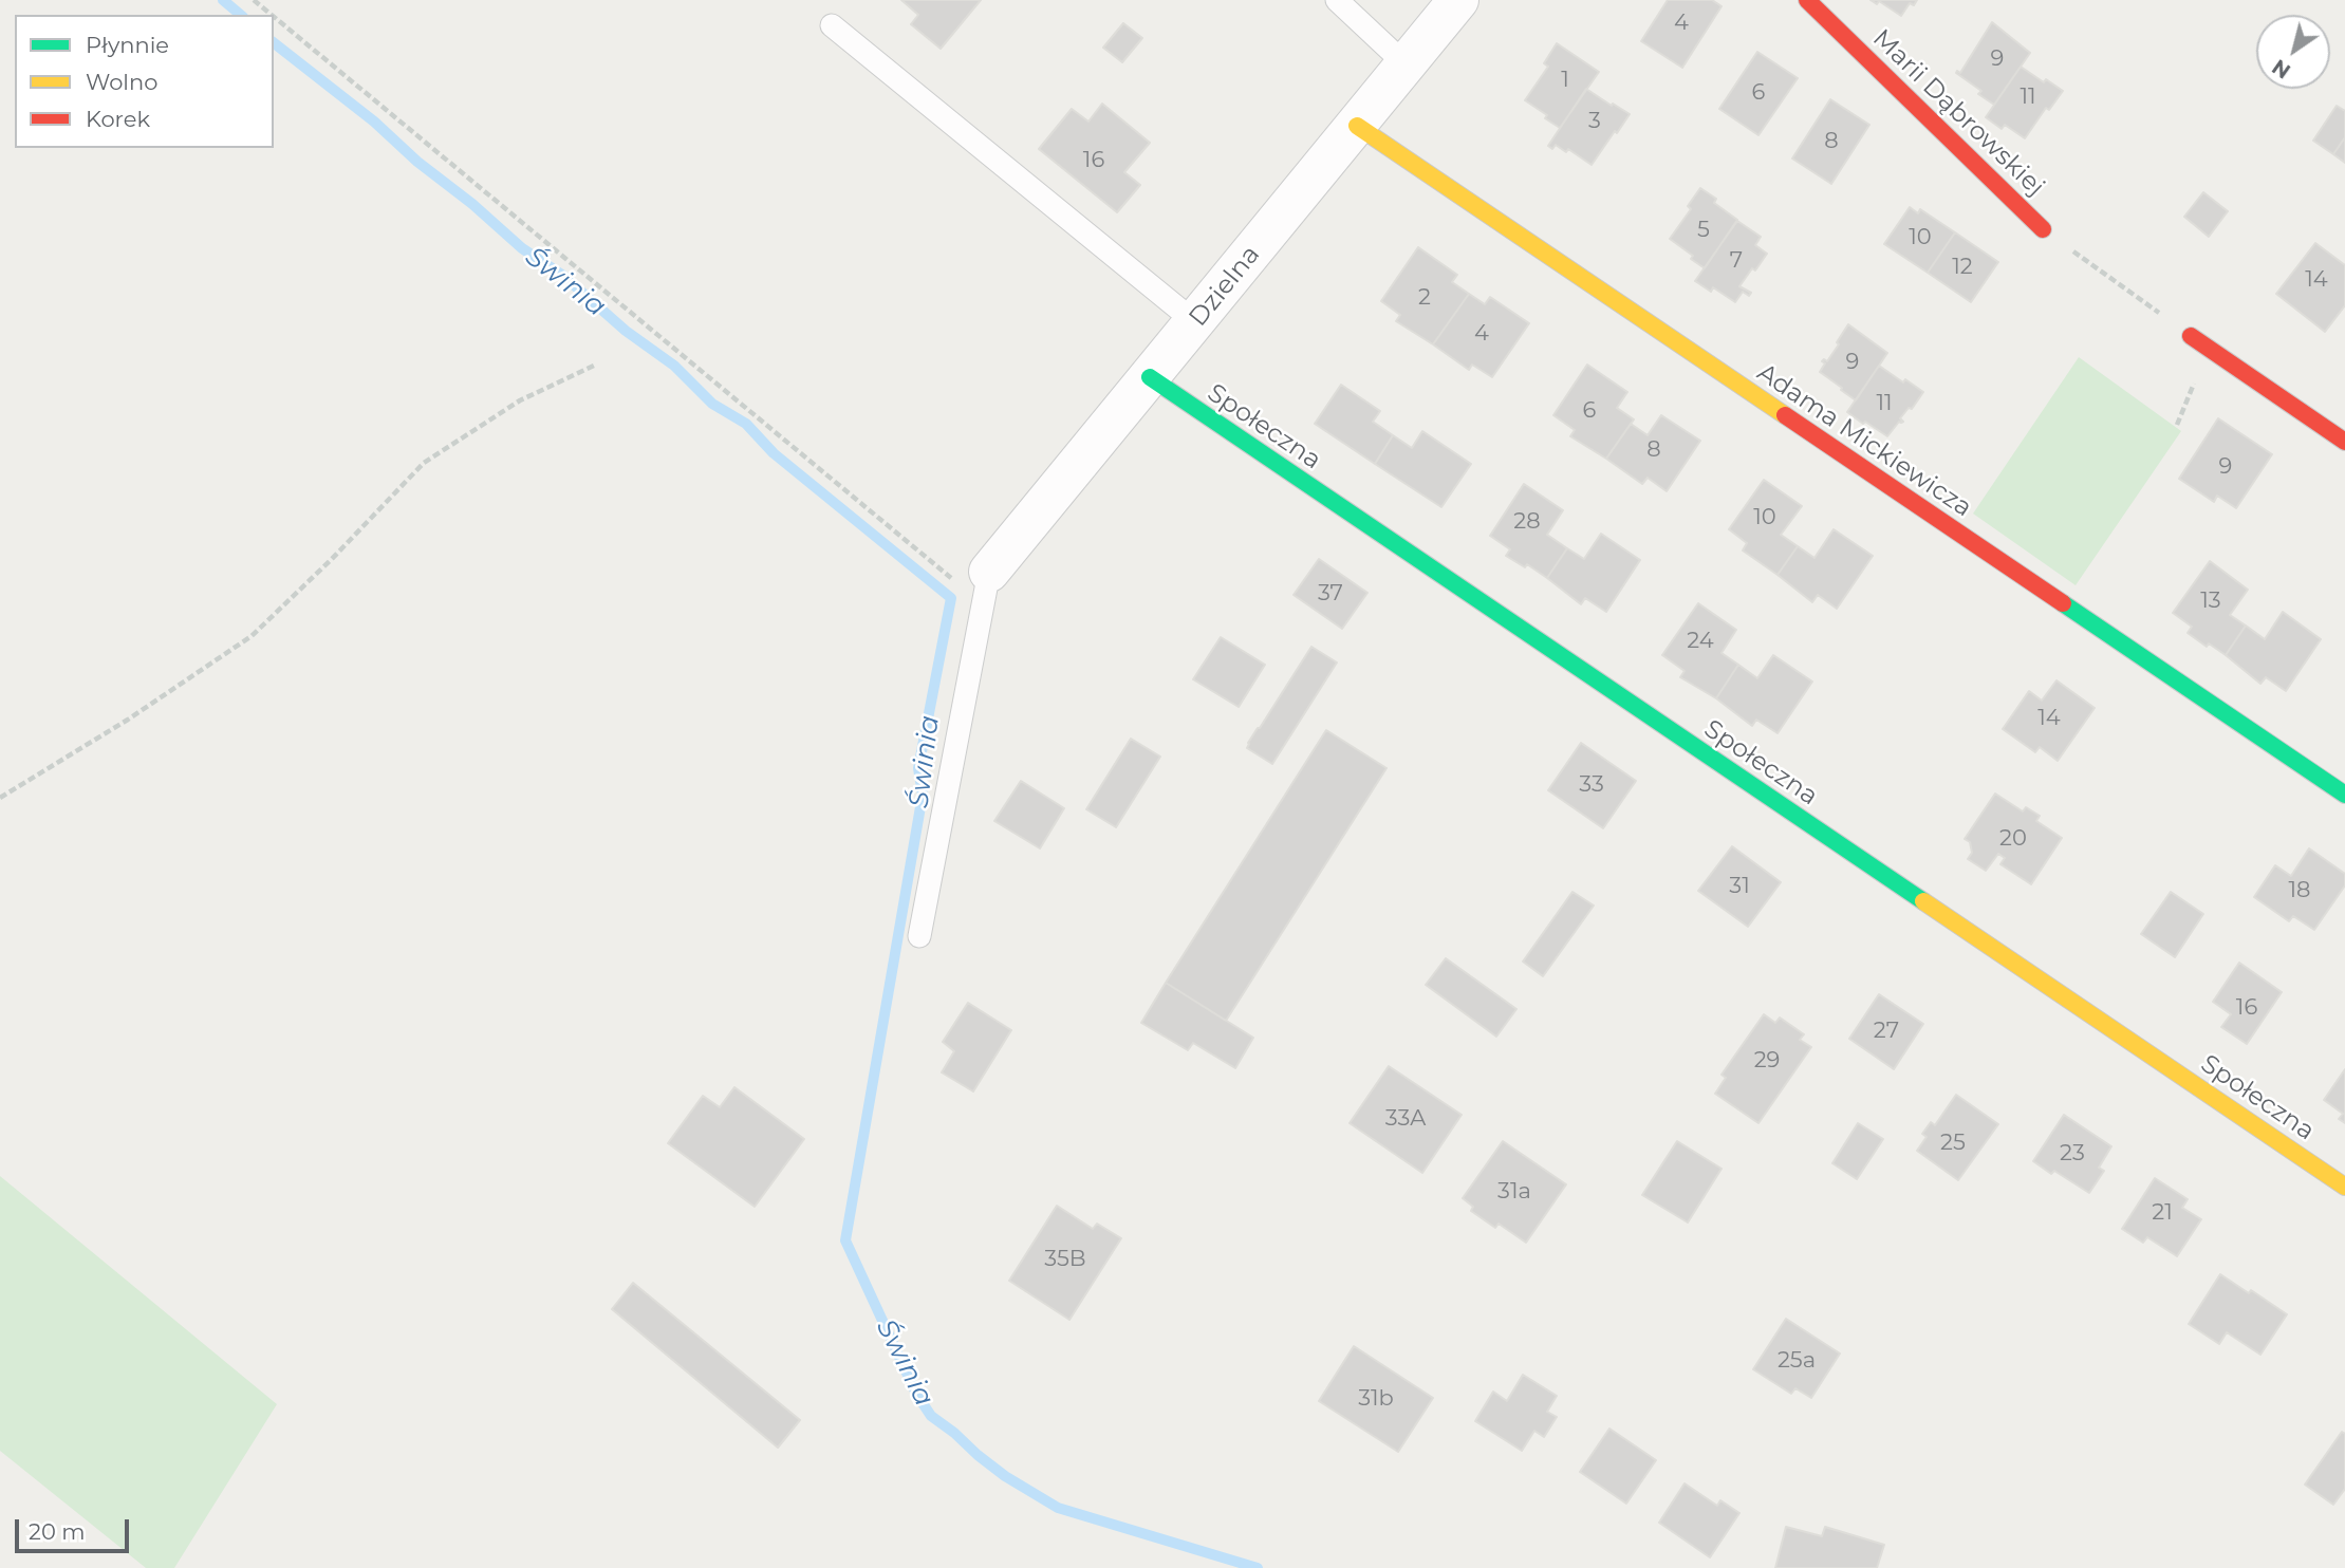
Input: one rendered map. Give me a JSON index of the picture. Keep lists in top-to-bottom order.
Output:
{
  "streets": {
    "street": [
      "Marii Dąbrowskiej",
      "Dzielna",
      "Społeczna",
      "Adama Mickiewicza"
    ]
  },
  "crossings": [
    ["Dzielna", "Społeczna"],
    ["Dzielna", "Adama Mickiewicza"]
  ],
  "water": ["Świnia"],
  "house_numbers": [
    "4",
    "9",
    "1",
    "6",
    "11",
    "3",
    "8",
    "16",
    "5",
    "10",
    "7",
    "12",
    "14",
    "2",
    "4",
    "9",
    "11",
    "6",
    "8",
    "9",
    "10",
    "28",
    "37",
    "13",
    "24",
    "14",
    "33",
    "20",
    "31",
    "18",
    "16",
    "27",
    "29",
    "33A",
    "25",
    "23",
    "31a",
    "21",
    "35B",
    "25a",
    "31b"
  ],
  "legend": ["Płynnie", "Wolno", "Korek"],
  "scale_bar": "20 m",
  "north": "bottom left"
}
